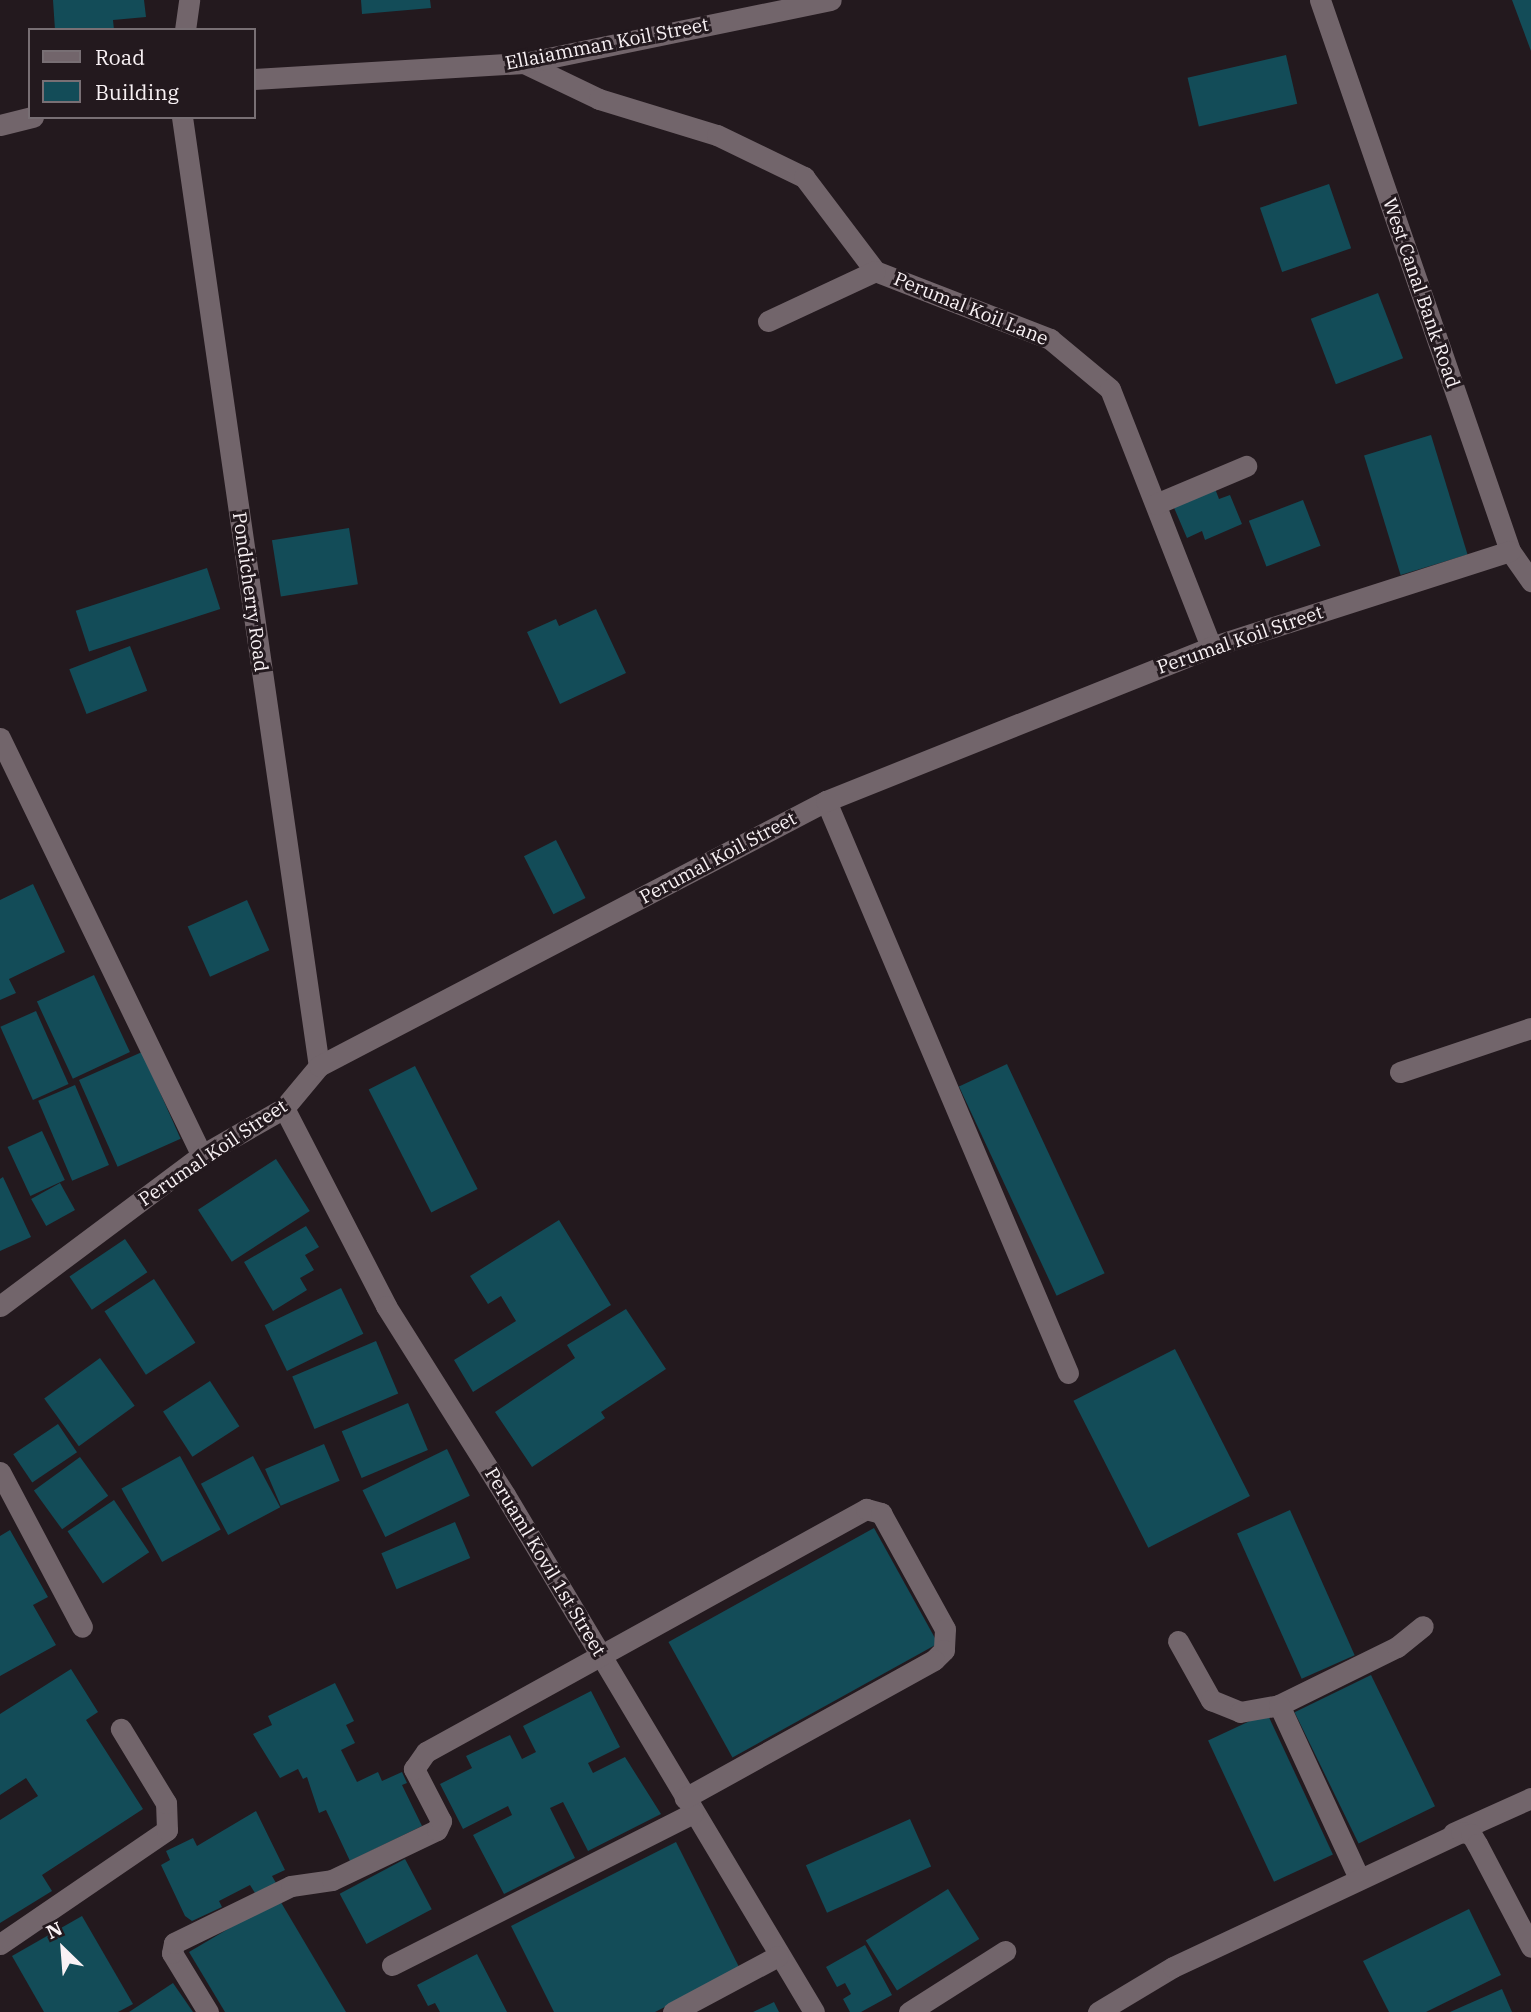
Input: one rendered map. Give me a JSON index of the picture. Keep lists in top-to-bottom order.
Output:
{
  "streets": {
    "street": [
      "Ellaiamman Koil Street",
      "West Canal Bank Road",
      "Perumal Koil Lane",
      "Pondicherry Road",
      "Perumal Koil Street",
      "Peruaml Kovil 1st Street"
    ]
  },
  "crossings": [
    ["Ellaiamman Koil Street", "Perumal Koil Lane"],
    ["West Canal Bank Road", "Perumal Koil Street"],
    ["Perumal Koil Lane", "Perumal Koil Street"],
    ["Pondicherry Road", "Perumal Koil Street"],
    ["Perumal Koil Street", "Peruaml Kovil 1st Street"]
  ],
  "legend": ["Road", "Building"],
  "north": "top left"
}
